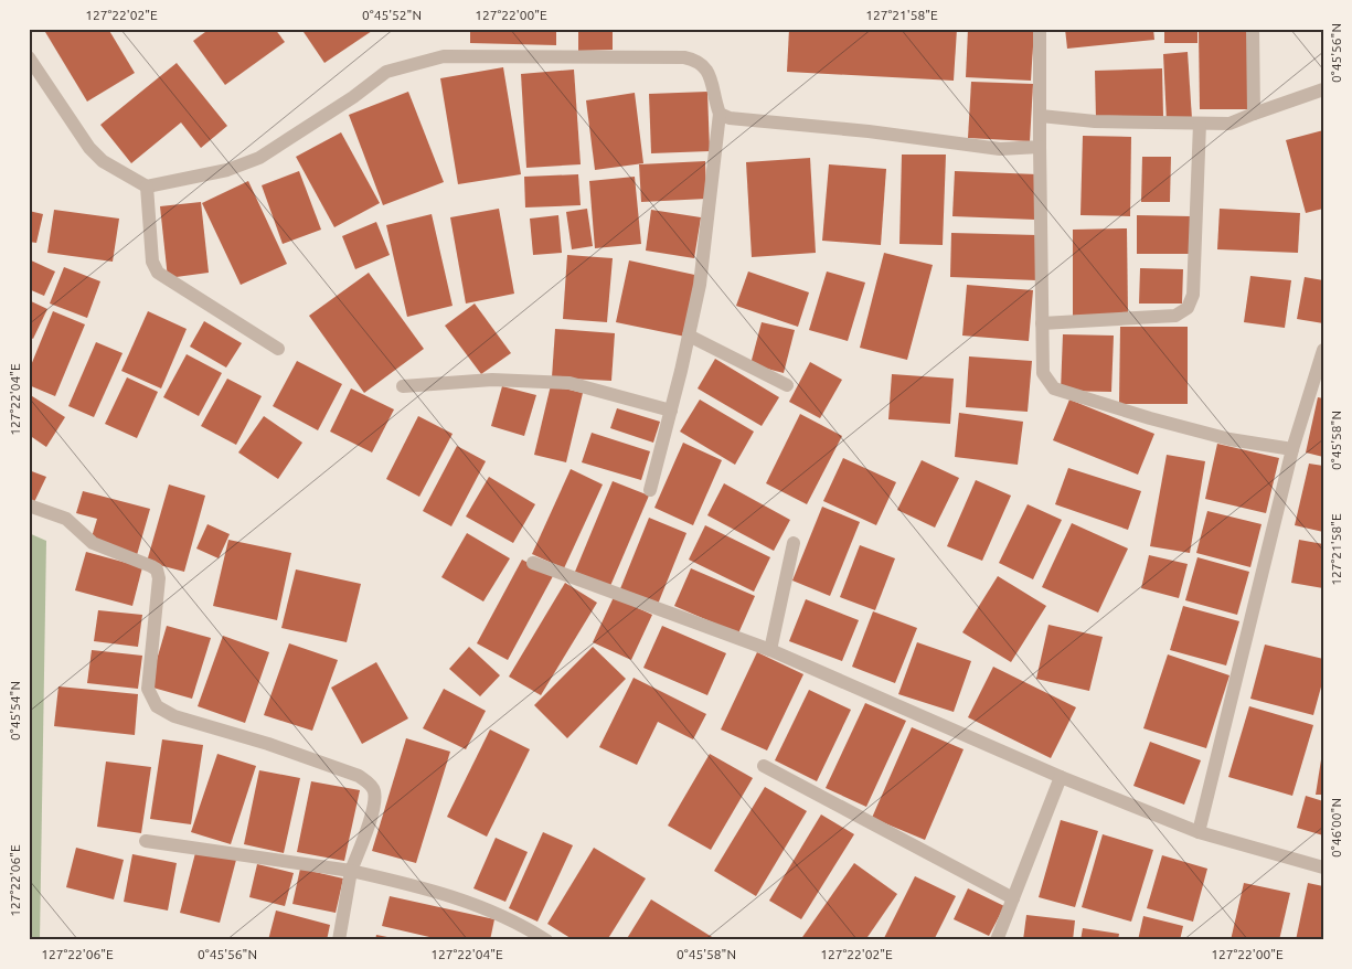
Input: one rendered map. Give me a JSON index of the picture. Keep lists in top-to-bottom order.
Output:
{
  "coordinates": [
    "127°22'02\"E",
    "0°45'52\"N",
    "127°22'00\"E",
    "127°21'58\"E",
    "0°45'56\"N",
    "127°22'04\"E",
    "0°45'58\"N",
    "0°45'54\"N",
    "0°46'00\"N",
    "127°22'06\"E"
  ]
}
